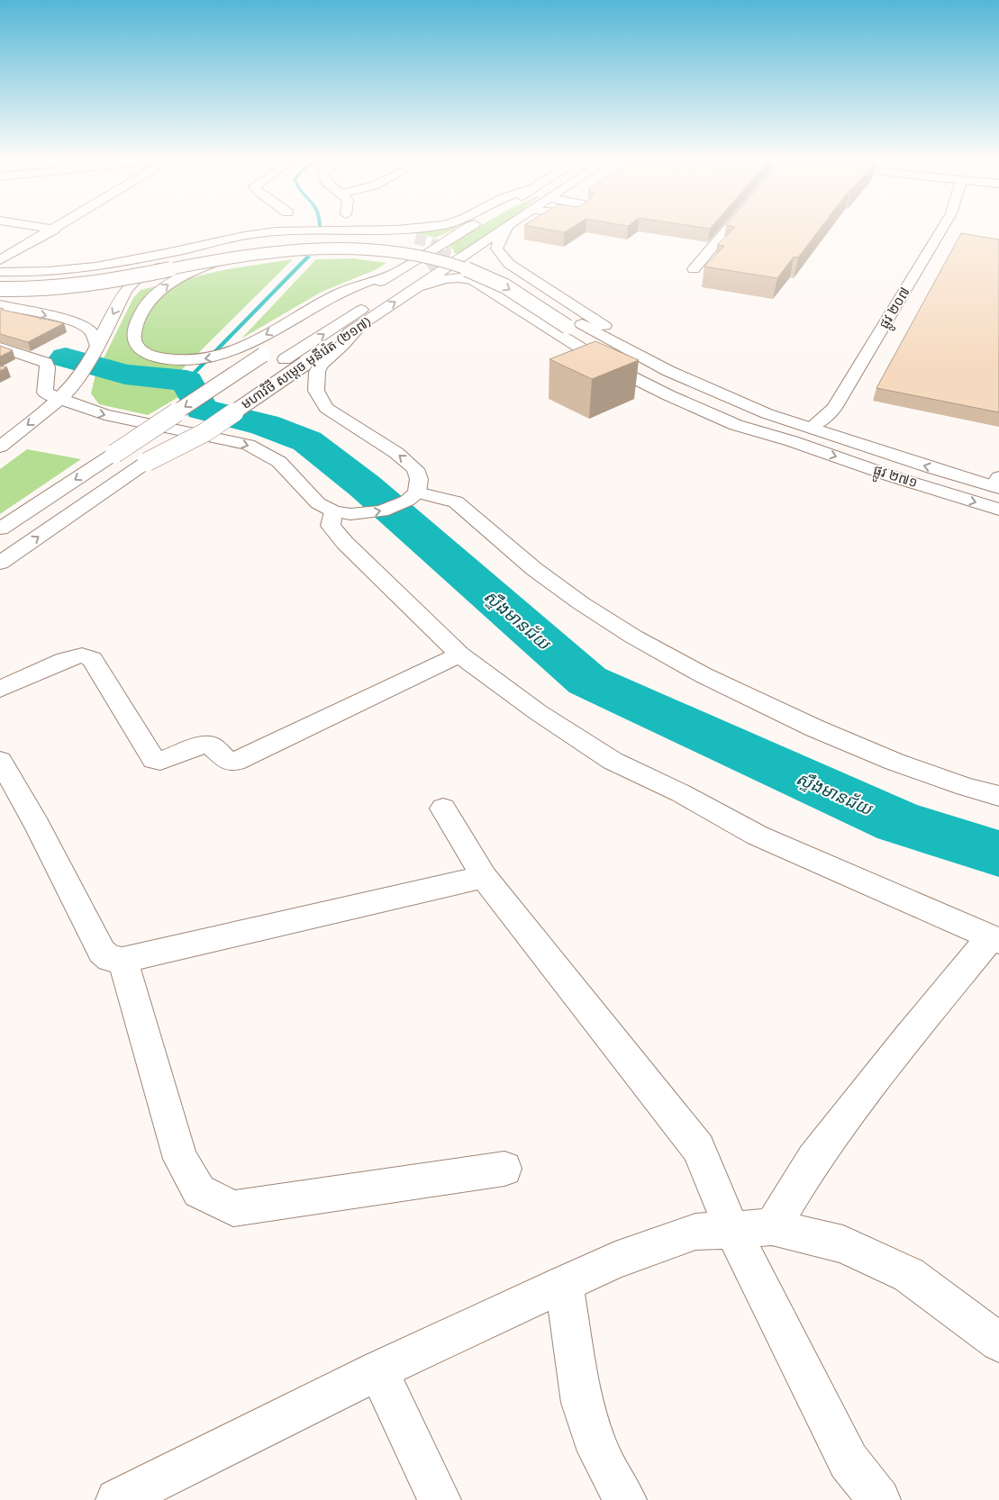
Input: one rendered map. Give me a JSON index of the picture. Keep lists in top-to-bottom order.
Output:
{
  "streets": {
    "main road": ["ផ្លូវ ២០៧", "មហាវិថី សម្តេច មុនីរ៉េត (២១៧)", "ផ្លូវ ២៧១"]
  },
  "crossings": [
    ["ផ្លូវ ២០៧", "ផ្លូវ ២៧១"]
  ],
  "water": ["ស្ទឹងមានជ័យ"]
}
